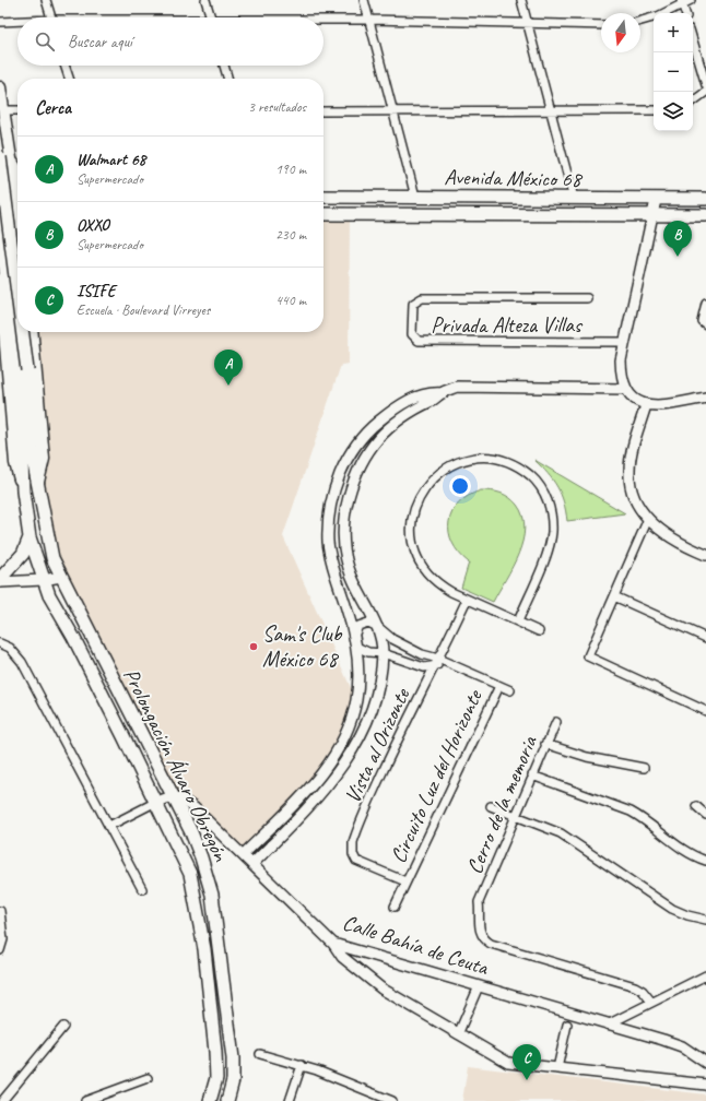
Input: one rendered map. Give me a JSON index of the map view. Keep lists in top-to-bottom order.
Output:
{
  "streets": {
    "main road": ["Avenida México 68", "Prolongación Álvaro Obregón"],
    "street": [
      "Privada Alteza Villas",
      "Vista al Orizonte",
      "Circuito Luz del Horizonte",
      "Cerro de la memoria",
      "Calle Bahía de Ceuta"
    ]
  },
  "crossings": [
    ["Vista al Orizonte", "Circuito Luz del Horizonte"],
    ["Prolongación Álvaro Obregón", "Calle Bahía de Ceuta"]
  ],
  "places": ["Sam's Club México 68"],
  "north": "bottom",
  "page": {
    "map_buttons": ["+", "−"],
    "search": "Buscar aquí",
    "heading": ["Cerca", "3 resultados"],
    "list": [
      {
        "mark": "A",
        "name": "Walmart 68",
        "note": "Supermercado",
        "value": "190 m"
      },
      {
        "mark": "B",
        "name": "OXXO",
        "note": "Supermercado",
        "value": "230 m"
      },
      {
        "mark": "C",
        "name": "ISIFE",
        "note": "Escuela · Boulevard Virreyes",
        "value": "440 m"
      }
    ],
    "pins": ["B", "A", "C"]
  }
}
